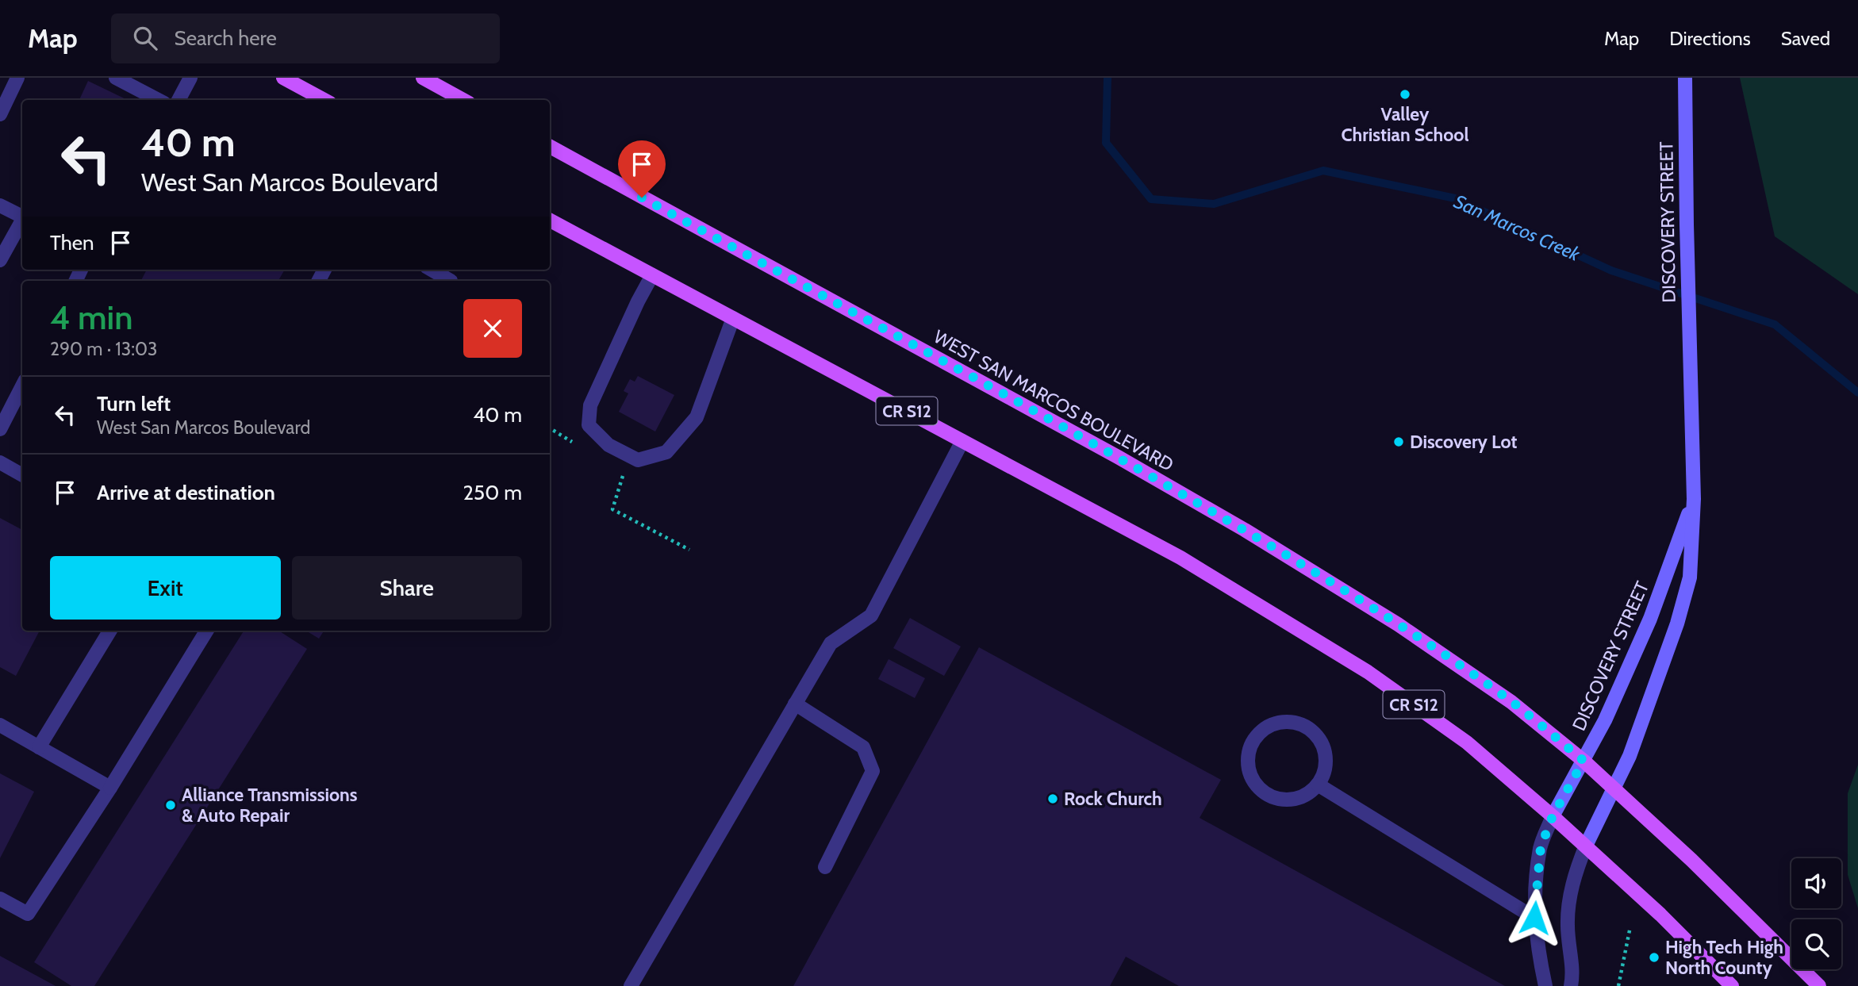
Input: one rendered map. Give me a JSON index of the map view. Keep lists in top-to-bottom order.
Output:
{
  "streets": {
    "main road": ["DISCOVERY STREET", "WEST SAN MARCOS BOULEVARD", "CR S12"]
  },
  "crossings": [
    ["DISCOVERY STREET", "WEST SAN MARCOS BOULEVARD"],
    ["DISCOVERY STREET", "CR S12"]
  ],
  "water": ["San Marcos Creek"],
  "places": [
    "Valley Christian School",
    "Discovery Lot",
    "Rock Church",
    "Alliance Transmissions & Auto Repair",
    "High Tech High North County"
  ],
  "page": {
    "header": "Map",
    "search": "Search here",
    "nav": ["Map", "Directions", "Saved"],
    "turn": ["40 m", "West San Marcos Boulevard"],
    "then": "Then",
    "heading": ["4 min", "290 m · 13:03"],
    "list": [
      {
        "name": "Turn left",
        "note": "West San Marcos Boulevard",
        "value": "40 m"
      },
      {
        "name": "Arrive at destination",
        "value": "250 m"
      }
    ],
    "buttons": ["Exit", "Share"]
  }
}
